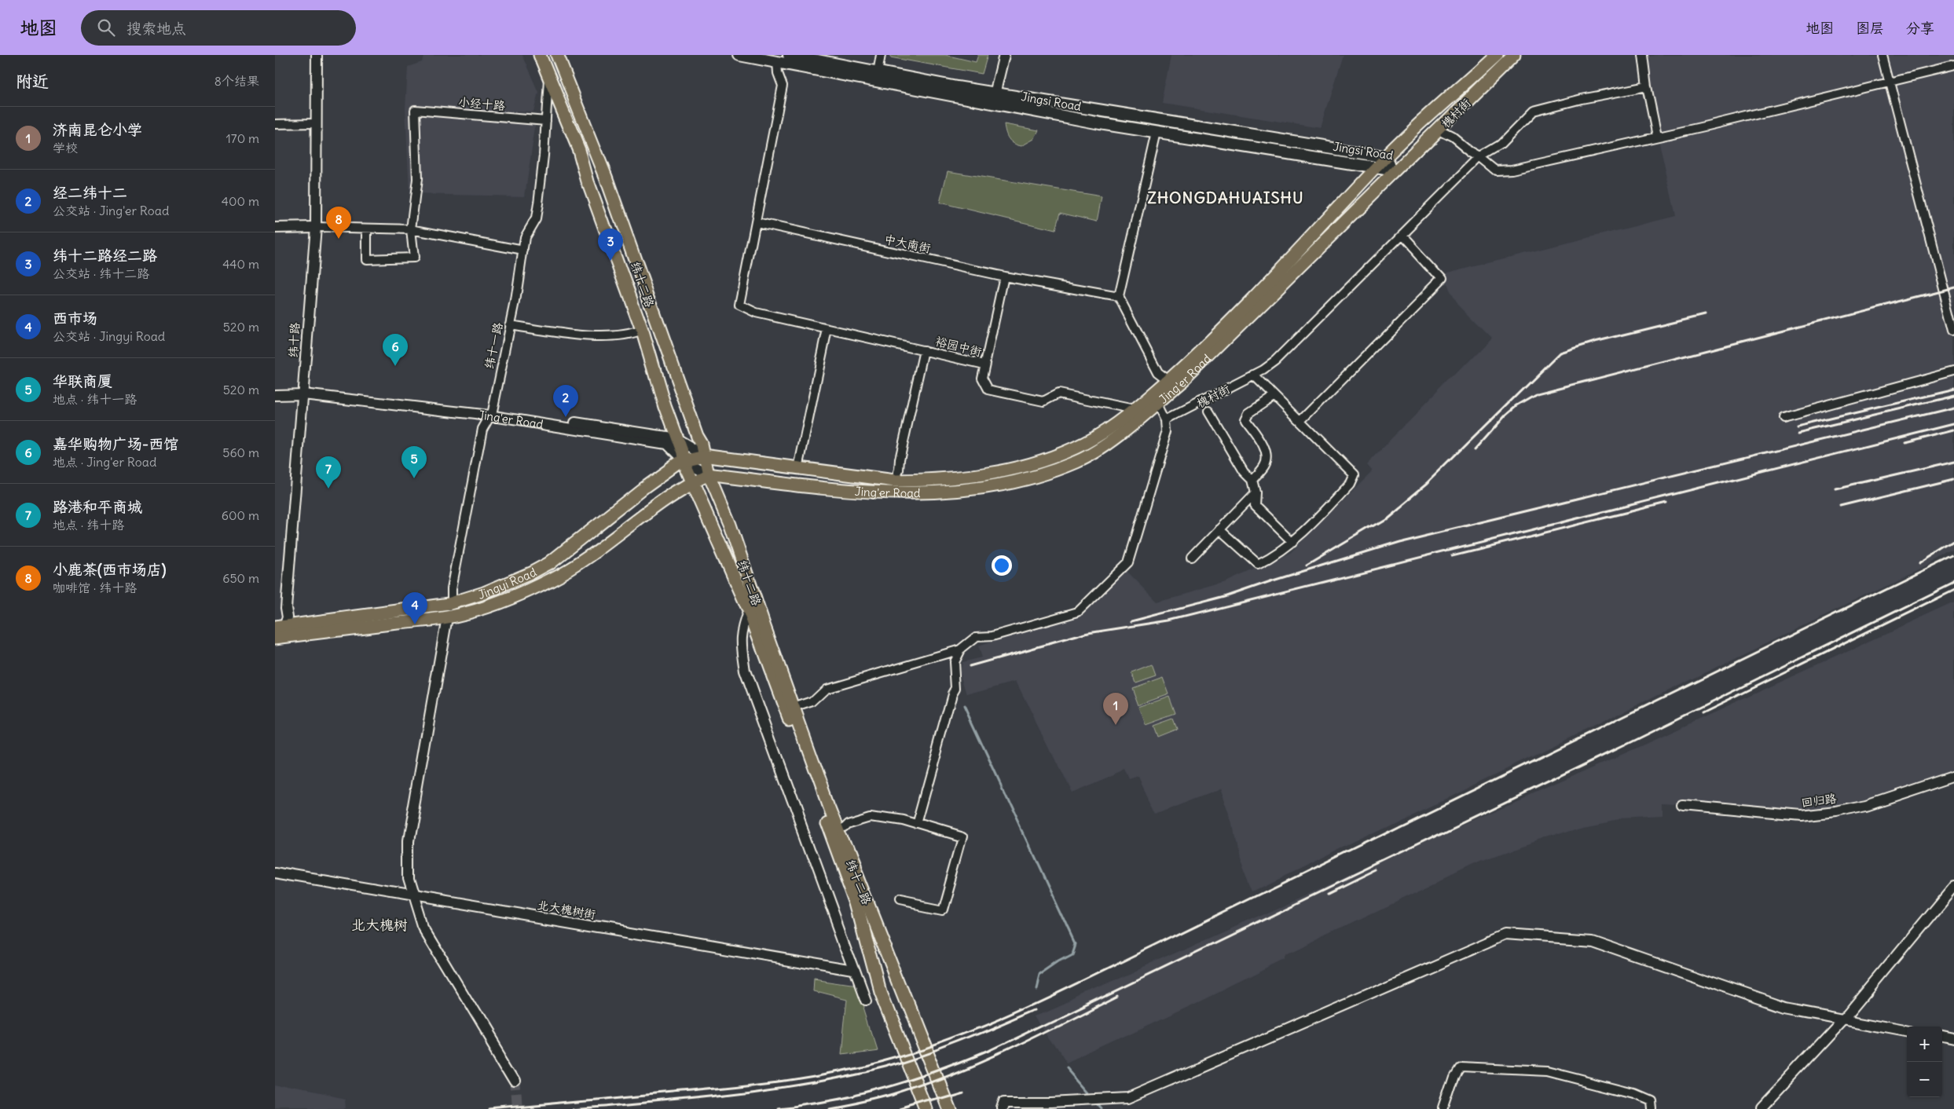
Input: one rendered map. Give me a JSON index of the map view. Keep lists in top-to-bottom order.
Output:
{
  "streets": {
    "main road": [
      "Jingsi Road",
      "槐村街",
      "纬十二路",
      "Jing'er Road",
      "Jingyi Road"
    ],
    "street": [
      "小经十路",
      "中大南街",
      "纬十路",
      "纬十一路",
      "裕园中街",
      "回归路",
      "北大槐树街"
    ]
  },
  "crossings": [
    ["Jingsi Road", "槐村街"],
    ["Jingsi Road", "Jing'er Road"],
    ["小经十路", "纬十一路"],
    ["槐村街", "Jing'er Road"],
    ["中大南街", "裕园中街"],
    ["纬十二路", "纬十一路"],
    ["纬十二路", "Jing'er Road"],
    ["纬十二路", "Jingyi Road"],
    ["纬十路", "Jing'er Road"],
    ["纬十路", "Jingyi Road"],
    ["纬十一路", "Jing'er Road"],
    ["纬十一路", "Jingyi Road"],
    ["裕园中街", "Jing'er Road"],
    ["Jing'er Road", "Jingyi Road"]
  ],
  "districts": ["ZHONGDAHUAISHU", "北大槐树"],
  "page": {
    "header": "地图",
    "search": "搜索地点",
    "nav": ["地图", "图层", "分享"],
    "heading": ["附近", "8个结果"],
    "list": [
      {
        "mark": "1",
        "name": "济南昆仑小学",
        "note": "学校",
        "value": "170 m"
      },
      {
        "mark": "2",
        "name": "经二纬十二",
        "note": "公交站 · Jing'er Road",
        "value": "400 m"
      },
      {
        "mark": "3",
        "name": "纬十二路经二路",
        "note": "公交站 · 纬十二路",
        "value": "440 m"
      },
      {
        "mark": "4",
        "name": "西市场",
        "note": "公交站 · Jingyi Road",
        "value": "520 m"
      },
      {
        "mark": "5",
        "name": "华联商厦",
        "note": "地点 · 纬十一路",
        "value": "520 m"
      },
      {
        "mark": "6",
        "name": "嘉华购物广场-西馆",
        "note": "地点 · Jing'er Road",
        "value": "560 m"
      },
      {
        "mark": "7",
        "name": "路港和平商城",
        "note": "地点 · 纬十路",
        "value": "600 m"
      },
      {
        "mark": "8",
        "name": "小鹿茶(西市场店)",
        "note": "咖啡馆 · 纬十路",
        "value": "650 m"
      }
    ],
    "pins": [
      "8",
      "3",
      "6",
      "2",
      "5",
      "7",
      "4",
      "1"
    ],
    "map_buttons": ["+", "−"]
  }
}
